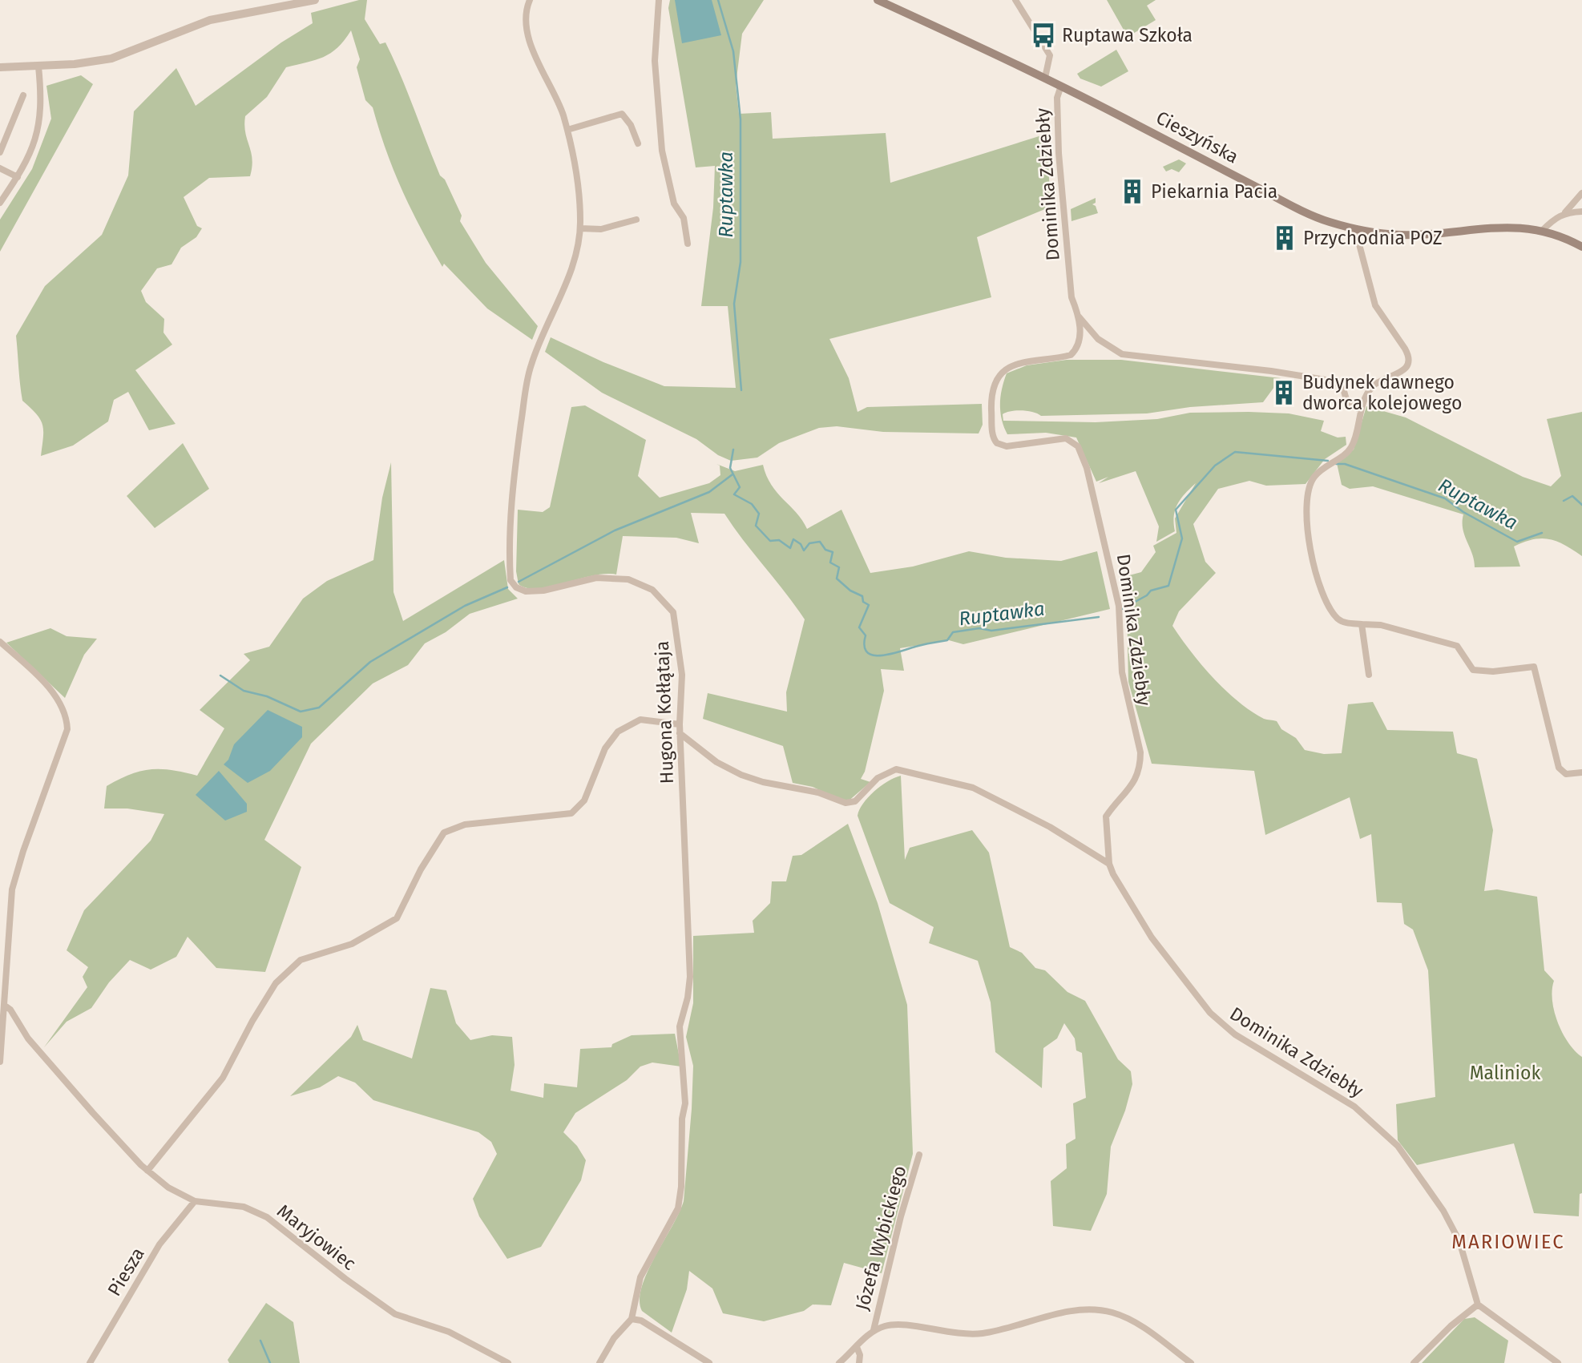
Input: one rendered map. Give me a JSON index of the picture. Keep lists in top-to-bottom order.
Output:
{
  "streets": {
    "main road": ["Cieszyńska"],
    "street": [
      "Dominika Zdziebły",
      "Hugona Kołłątaja",
      "Maryjowiec",
      "Józefa Wybickiego",
      "Piesza"
    ]
  },
  "crossings": [
    ["Cieszyńska", "Dominika Zdziebły"],
    ["Maryjowiec", "Piesza"]
  ],
  "districts": ["MARIOWIEC"],
  "water": ["Ruptawka"],
  "parks": ["Maliniok"],
  "places": {
    "bus stop": ["Ruptawa Szkoła"],
    "building": ["Piekarnia Pacia", "Przychodnia POZ", "Budynek dawnego dworca kolejowego"]
  }
}
